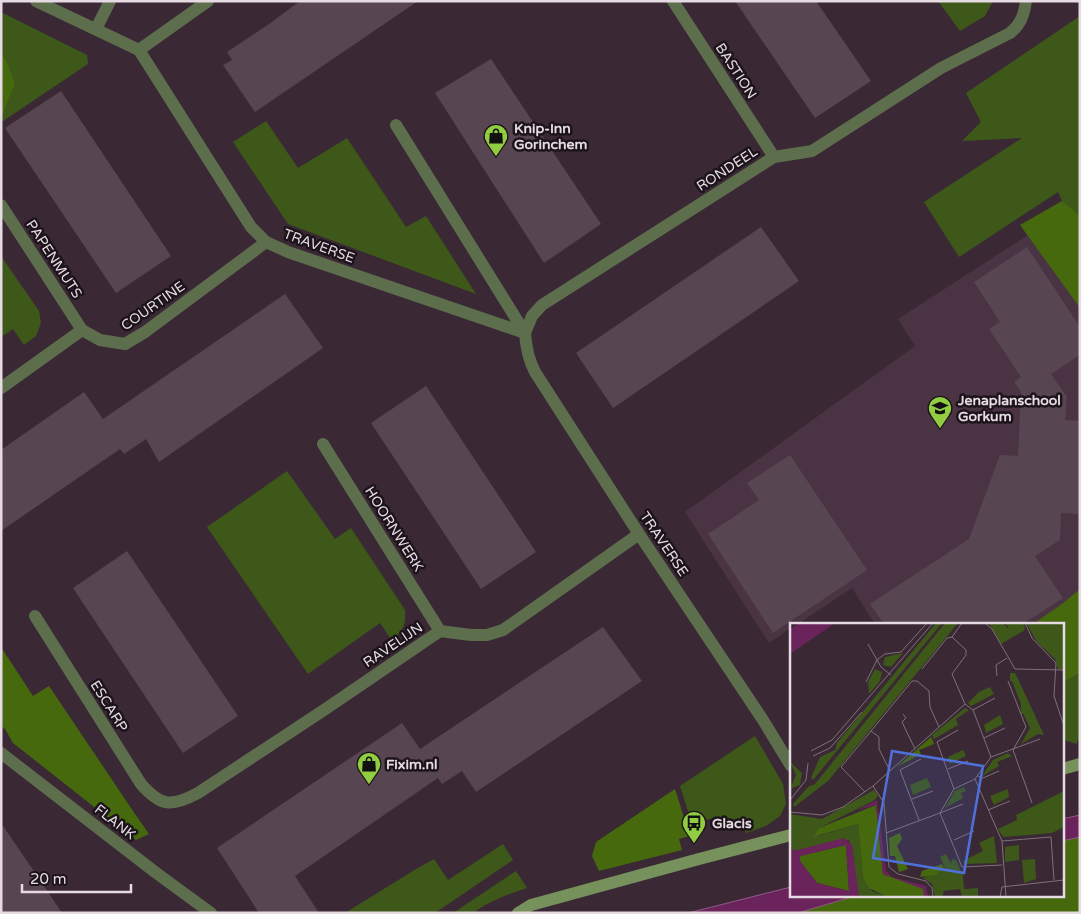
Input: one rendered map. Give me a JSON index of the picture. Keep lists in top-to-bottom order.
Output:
{
  "streets": {
    "street": [
      "BASTION",
      "RONDEEL",
      "TRAVERSE",
      "PAPENMUTS",
      "COURTINE",
      "HOORNWERK",
      "RAVELIJN",
      "ESCARP",
      "FLANK"
    ]
  },
  "crossings": [
    ["BASTION", "RONDEEL"],
    ["RONDEEL", "TRAVERSE"],
    ["TRAVERSE", "COURTINE"],
    ["TRAVERSE", "RAVELIJN"],
    ["PAPENMUTS", "COURTINE"],
    ["HOORNWERK", "RAVELIJN"],
    ["RAVELIJN", "ESCARP"]
  ],
  "places": {
    "shop": ["Knip-Inn Gorinchem", "Fixim.nl"],
    "school or university": ["Jenaplanschool Gorkum"],
    "bus stop": ["Glacis"]
  },
  "scale_bar": "20 m"
}
